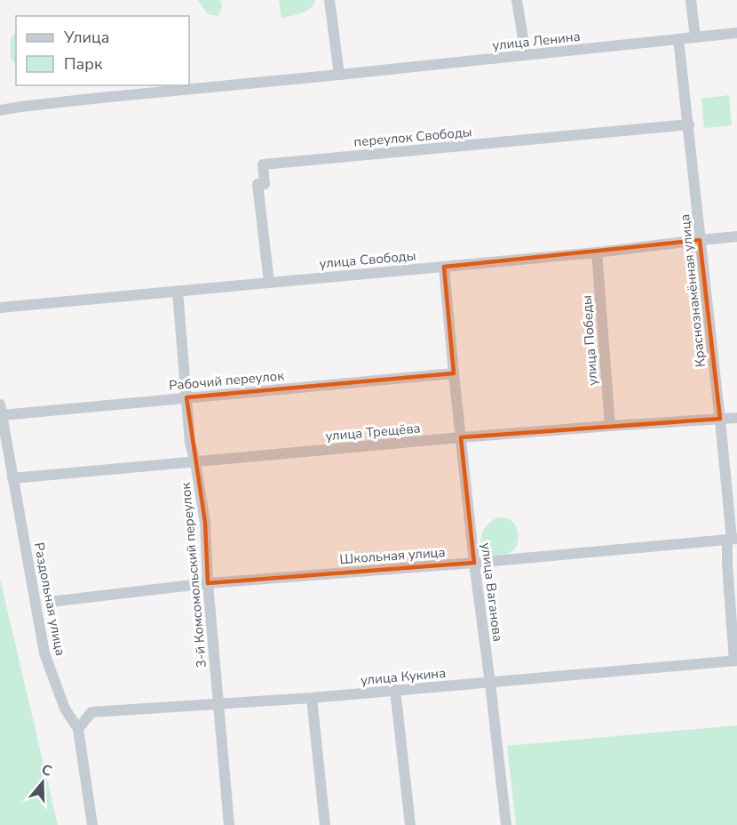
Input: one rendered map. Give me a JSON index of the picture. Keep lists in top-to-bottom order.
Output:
{
  "streets": {
    "street": [
      "улица Ленина",
      "переулок Свободы",
      "улица Свободы",
      "Краснознамённая улица",
      "улица Победы",
      "Рабочий переулок",
      "улица Трещёва",
      "Школьная улица",
      "3-й Комсомольский переулок",
      "улица Ваганова",
      "Раздольная улица",
      "улица Кукина"
    ]
  },
  "crossings": [
    ["улица Ленина", "Краснознамённая улица"],
    ["переулок Свободы", "улица Свободы"],
    ["переулок Свободы", "Краснознамённая улица"],
    ["улица Свободы", "Краснознамённая улица"],
    ["улица Свободы", "улица Победы"],
    ["улица Свободы", "3-й Комсомольский переулок"],
    ["улица Свободы", "улица Ваганова"],
    ["Краснознамённая улица", "улица Трещёва"],
    ["Краснознамённая улица", "Школьная улица"],
    ["Краснознамённая улица", "улица Кукина"],
    ["улица Победы", "улица Трещёва"],
    ["Рабочий переулок", "3-й Комсомольский переулок"],
    ["Рабочий переулок", "улица Ваганова"],
    ["Рабочий переулок", "Раздольная улица"],
    ["улица Трещёва", "3-й Комсомольский переулок"],
    ["улица Трещёва", "улица Ваганова"],
    ["улица Трещёва", "Раздольная улица"],
    ["Школьная улица", "3-й Комсомольский переулок"],
    ["Школьная улица", "улица Ваганова"],
    ["3-й Комсомольский переулок", "улица Кукина"],
    ["улица Ваганова", "улица Кукина"],
    ["Раздольная улица", "улица Кукина"]
  ],
  "legend": ["Улица", "Парк"],
  "north": "top"
}
